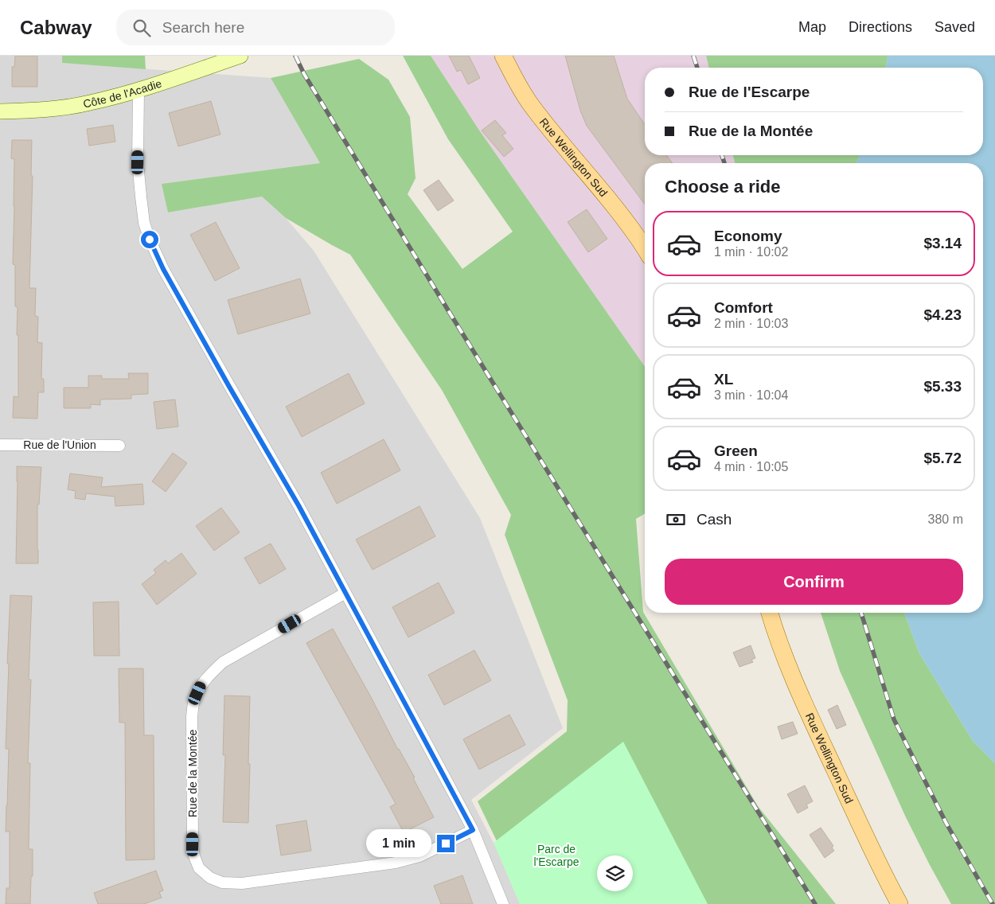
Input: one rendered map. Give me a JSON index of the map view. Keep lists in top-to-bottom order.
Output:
{
  "streets": {
    "main road": ["Rue Wellington Sud"],
    "street": ["Côte de l'Acadie", "Rue de l'Union", "Rue de la Montée"]
  },
  "parks": ["Parc de l'Escarpe"],
  "page": {
    "header": "Cabway",
    "search": "Search here",
    "nav": ["Map", "Directions", "Saved"],
    "banner": ["Rue de l'Escarpe", "Rue de la Montée"],
    "heading": "Choose a ride",
    "list": [
      {
        "name": "Economy",
        "note": "1 min · 10:02",
        "value": "$3.14"
      },
      {
        "name": "Comfort",
        "note": "2 min · 10:03",
        "value": "$4.23"
      },
      {
        "name": "XL",
        "note": "3 min · 10:04",
        "value": "$5.33"
      },
      {
        "name": "Green",
        "note": "4 min · 10:05",
        "value": "$5.72"
      }
    ],
    "pay": ["Cash", "380 m"],
    "buttons": "Confirm",
    "bubble": "1 min"
  }
}
